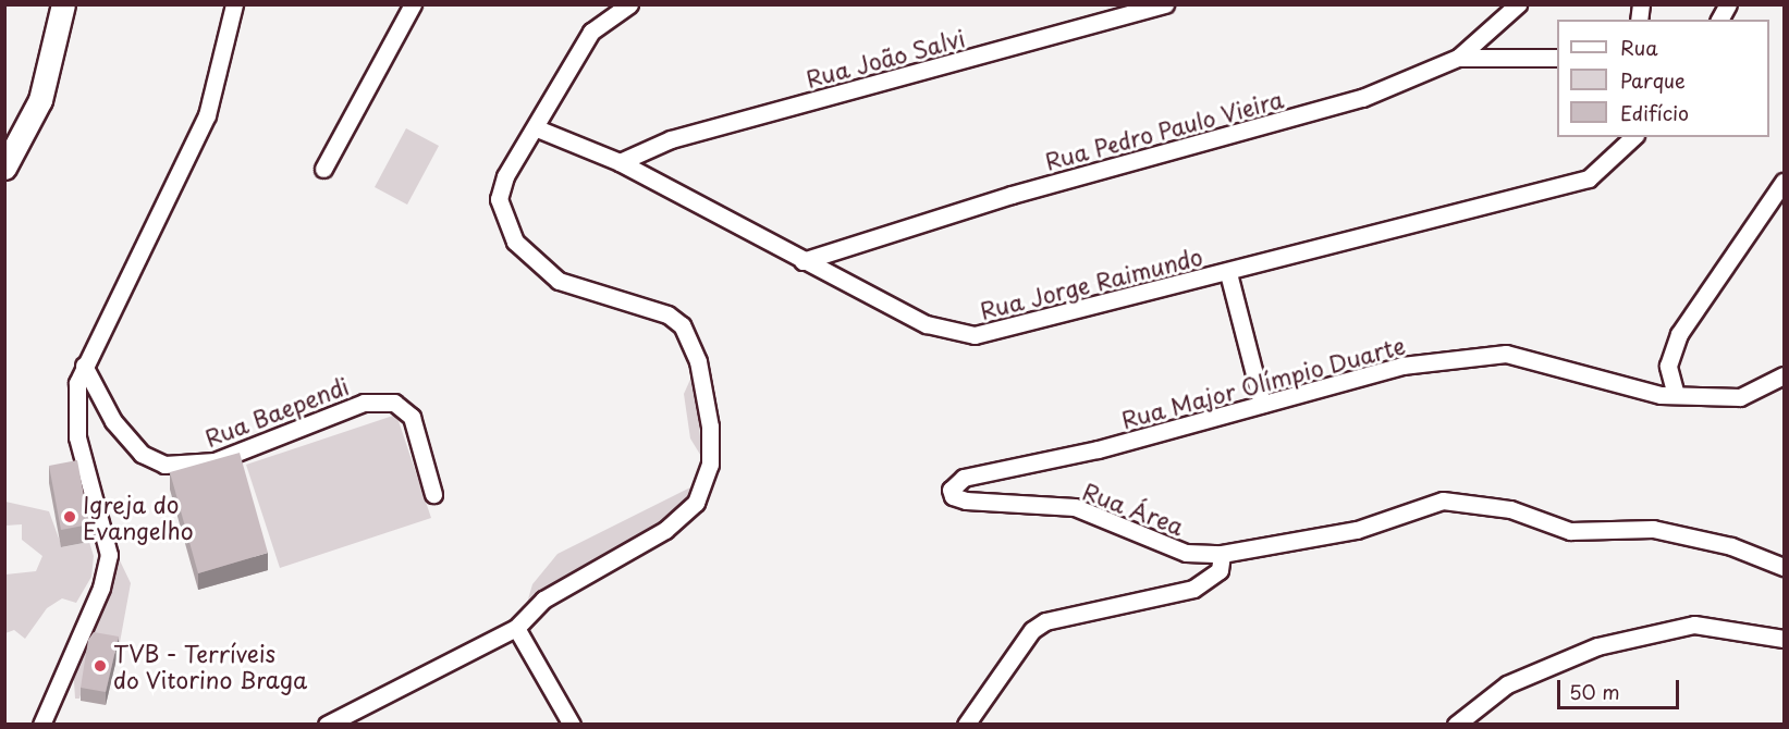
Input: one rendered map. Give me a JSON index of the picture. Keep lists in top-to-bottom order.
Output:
{
  "streets": {
    "street": [
      "Rua João Salvi",
      "Rua Pedro Paulo Vieira",
      "Rua Jorge Raimundo",
      "Rua Major Olímpio Duarte",
      "Rua Baependi",
      "Rua Área"
    ]
  },
  "crossings": [
    ["Rua João Salvi", "Rua Jorge Raimundo"],
    ["Rua Pedro Paulo Vieira", "Rua Jorge Raimundo"],
    ["Rua Major Olímpio Duarte", "Rua Área"]
  ],
  "places": ["Igreja do Evangelho", "TVB - Terríveis do Vitorino Braga"],
  "legend": ["Rua", "Parque", "Edifício"],
  "scale_bar": "50 m"
}
